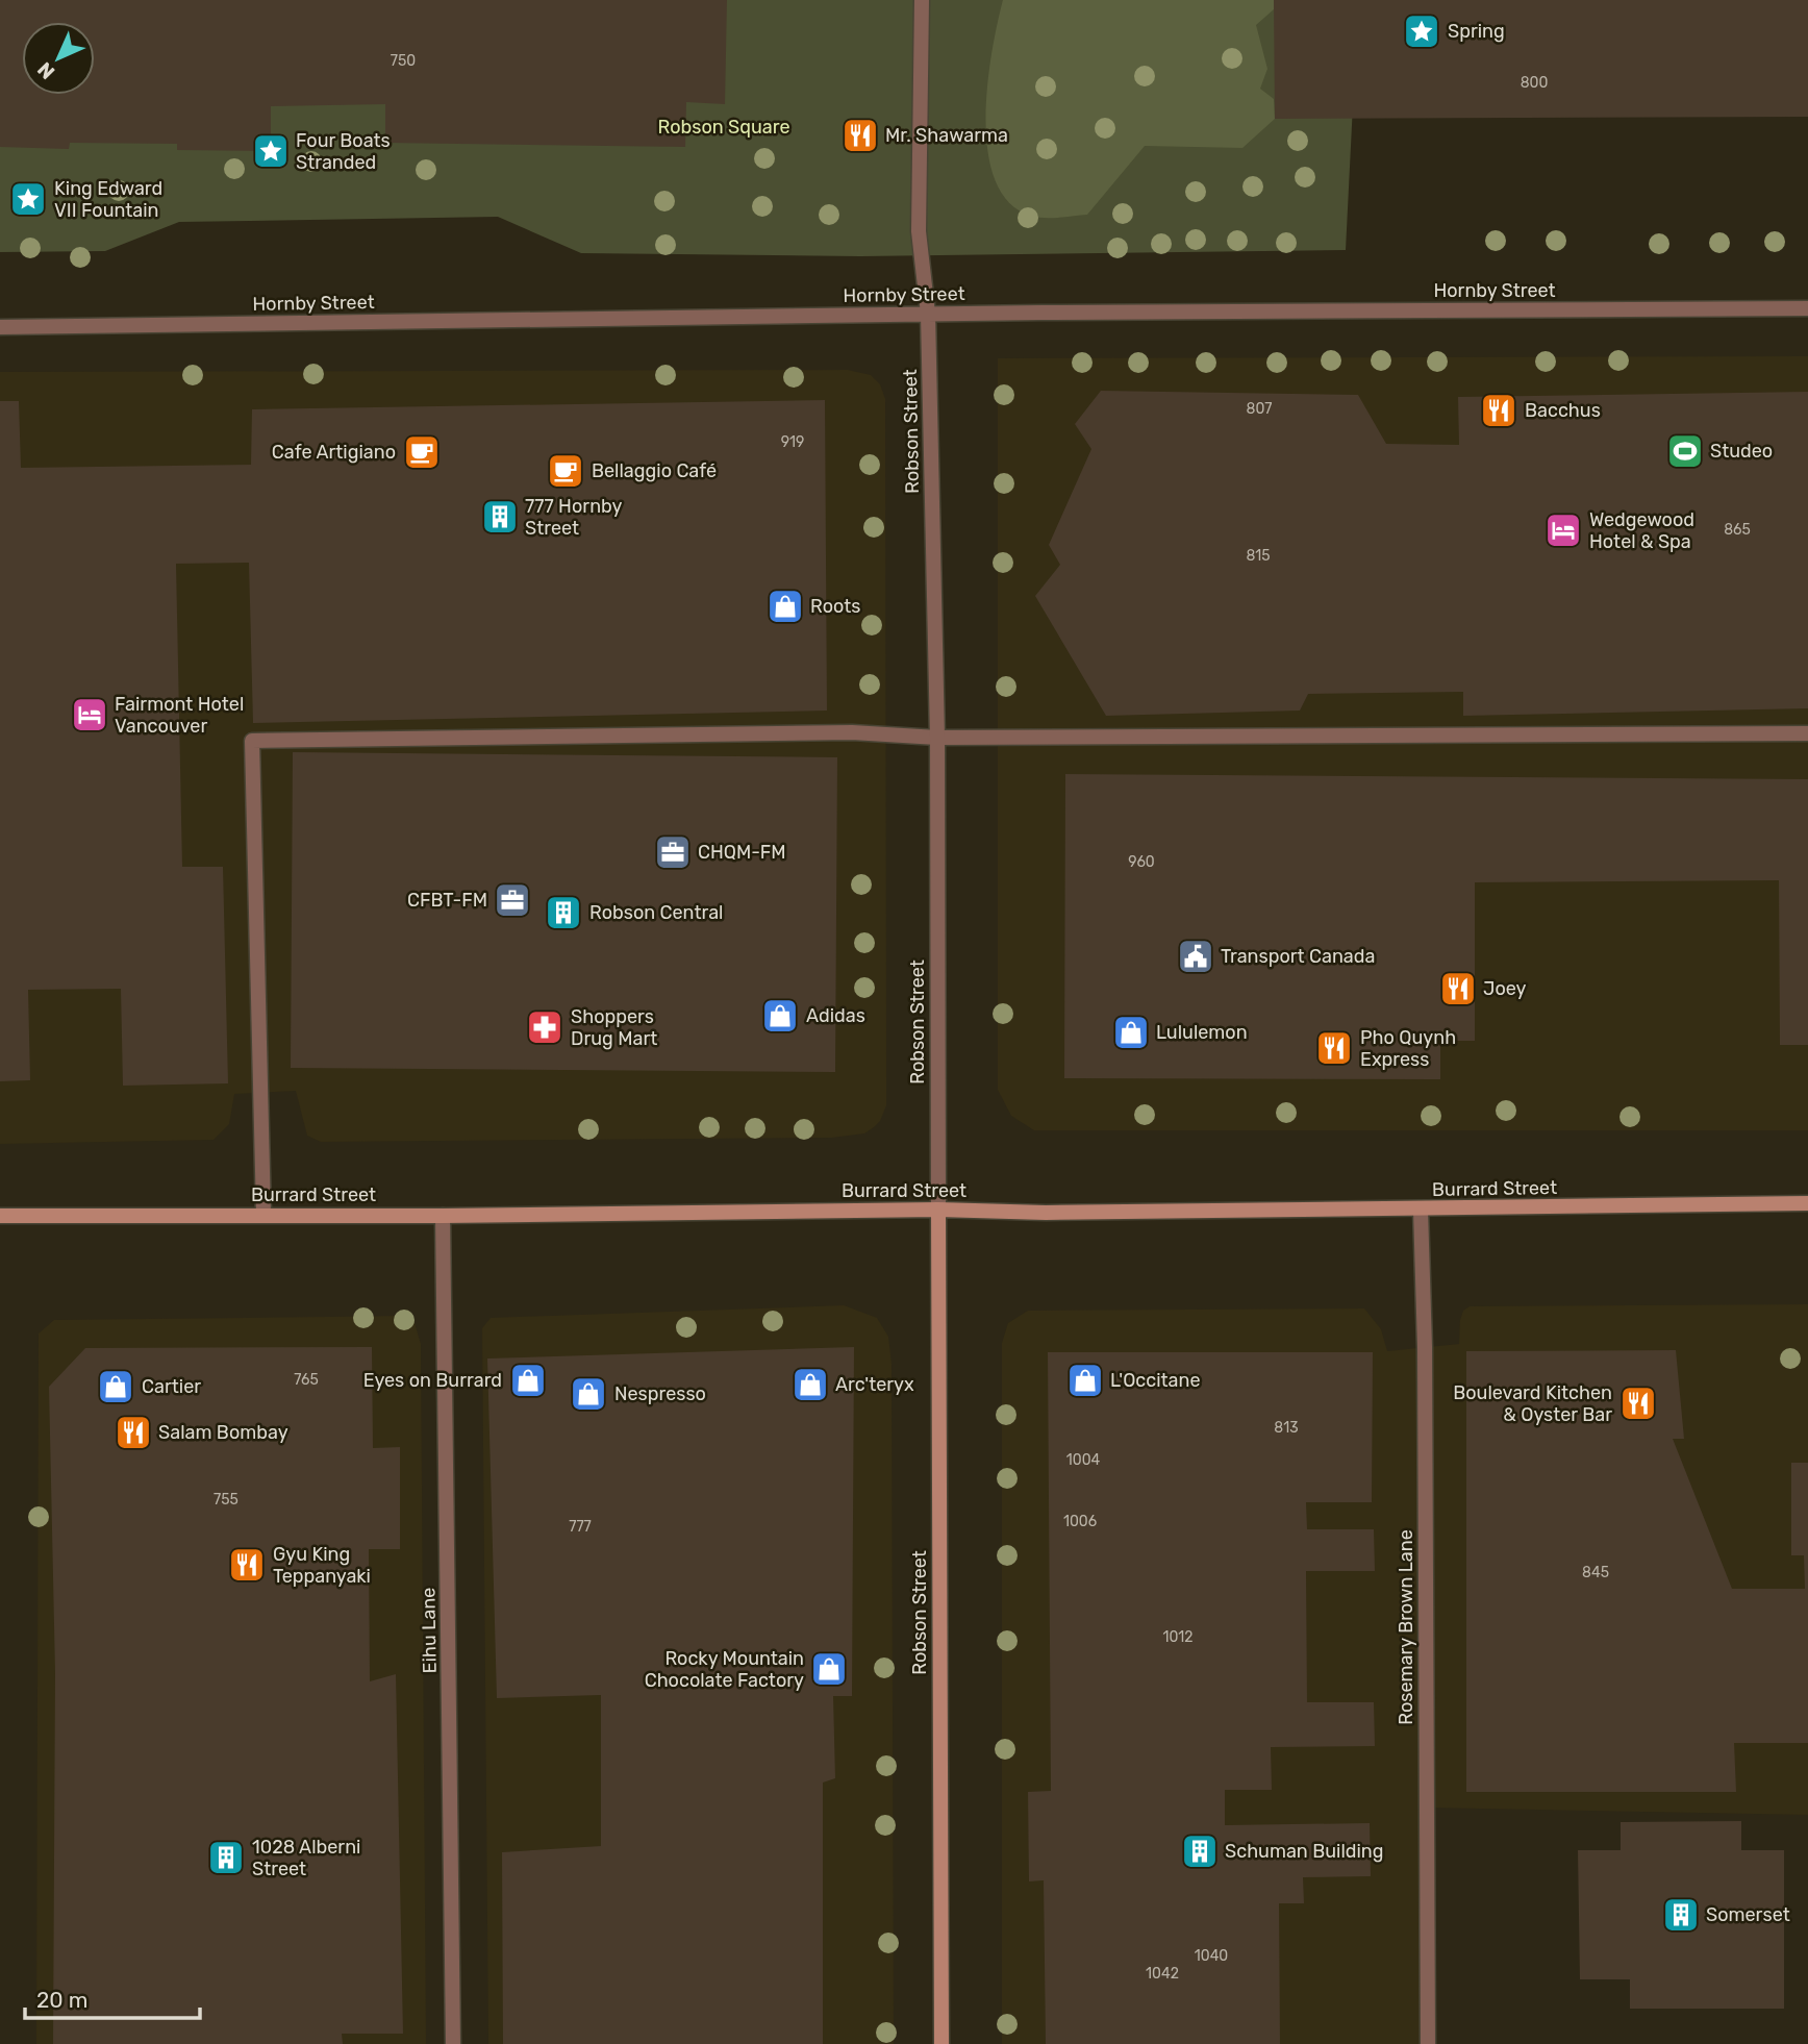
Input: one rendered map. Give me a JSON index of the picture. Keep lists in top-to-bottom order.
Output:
{
  "streets": {
    "main road": ["Robson Street", "Burrard Street"],
    "street": ["Hornby Street", "Rosemary Brown Lane", "Eihu Lane"]
  },
  "crossings": [
    ["Hornby Street", "Robson Street"],
    ["Robson Street", "Burrard Street"],
    ["Burrard Street", "Rosemary Brown Lane"],
    ["Burrard Street", "Eihu Lane"]
  ],
  "parks": ["Robson Square"],
  "places": {
    "place": ["Spring", "Four Boats Stranded", "King Edward VII Fountain"],
    "restaurant": [
      "Mr. Shawarma",
      "Bacchus",
      "Joey",
      "Pho Quynh Express",
      "Boulevard Kitchen & Oyster Bar",
      "Salam Bombay",
      "Gyu King Teppanyaki"
    ],
    "sports": ["Studeo"],
    "cafe": ["Cafe Artigiano", "Bellaggio Café"],
    "building": [
      "777 Hornby Street",
      "Robson Central",
      "Schuman Building",
      "1028 Alberni Street",
      "Somerset"
    ],
    "hotel": ["Wedgewood Hotel & Spa", "Fairmont Hotel Vancouver"],
    "shop": [
      "Roots",
      "Adidas",
      "Lululemon",
      "Eyes on Burrard",
      "L'Occitane",
      "Arc'teryx",
      "Cartier",
      "Nespresso",
      "Rocky Mountain Chocolate Factory"
    ],
    "office": ["CHQM-FM", "CFBT-FM"],
    "public building": ["Transport Canada"],
    "pharmacy": ["Shoppers Drug Mart"]
  },
  "house_numbers": [
    "750",
    "800",
    "807",
    "919",
    "865",
    "815",
    "960",
    "765",
    "813",
    "1004",
    "755",
    "1006",
    "777",
    "845",
    "1012",
    "1040",
    "1042"
  ],
  "scale_bar": "20 m",
  "north": "bottom left"
}
